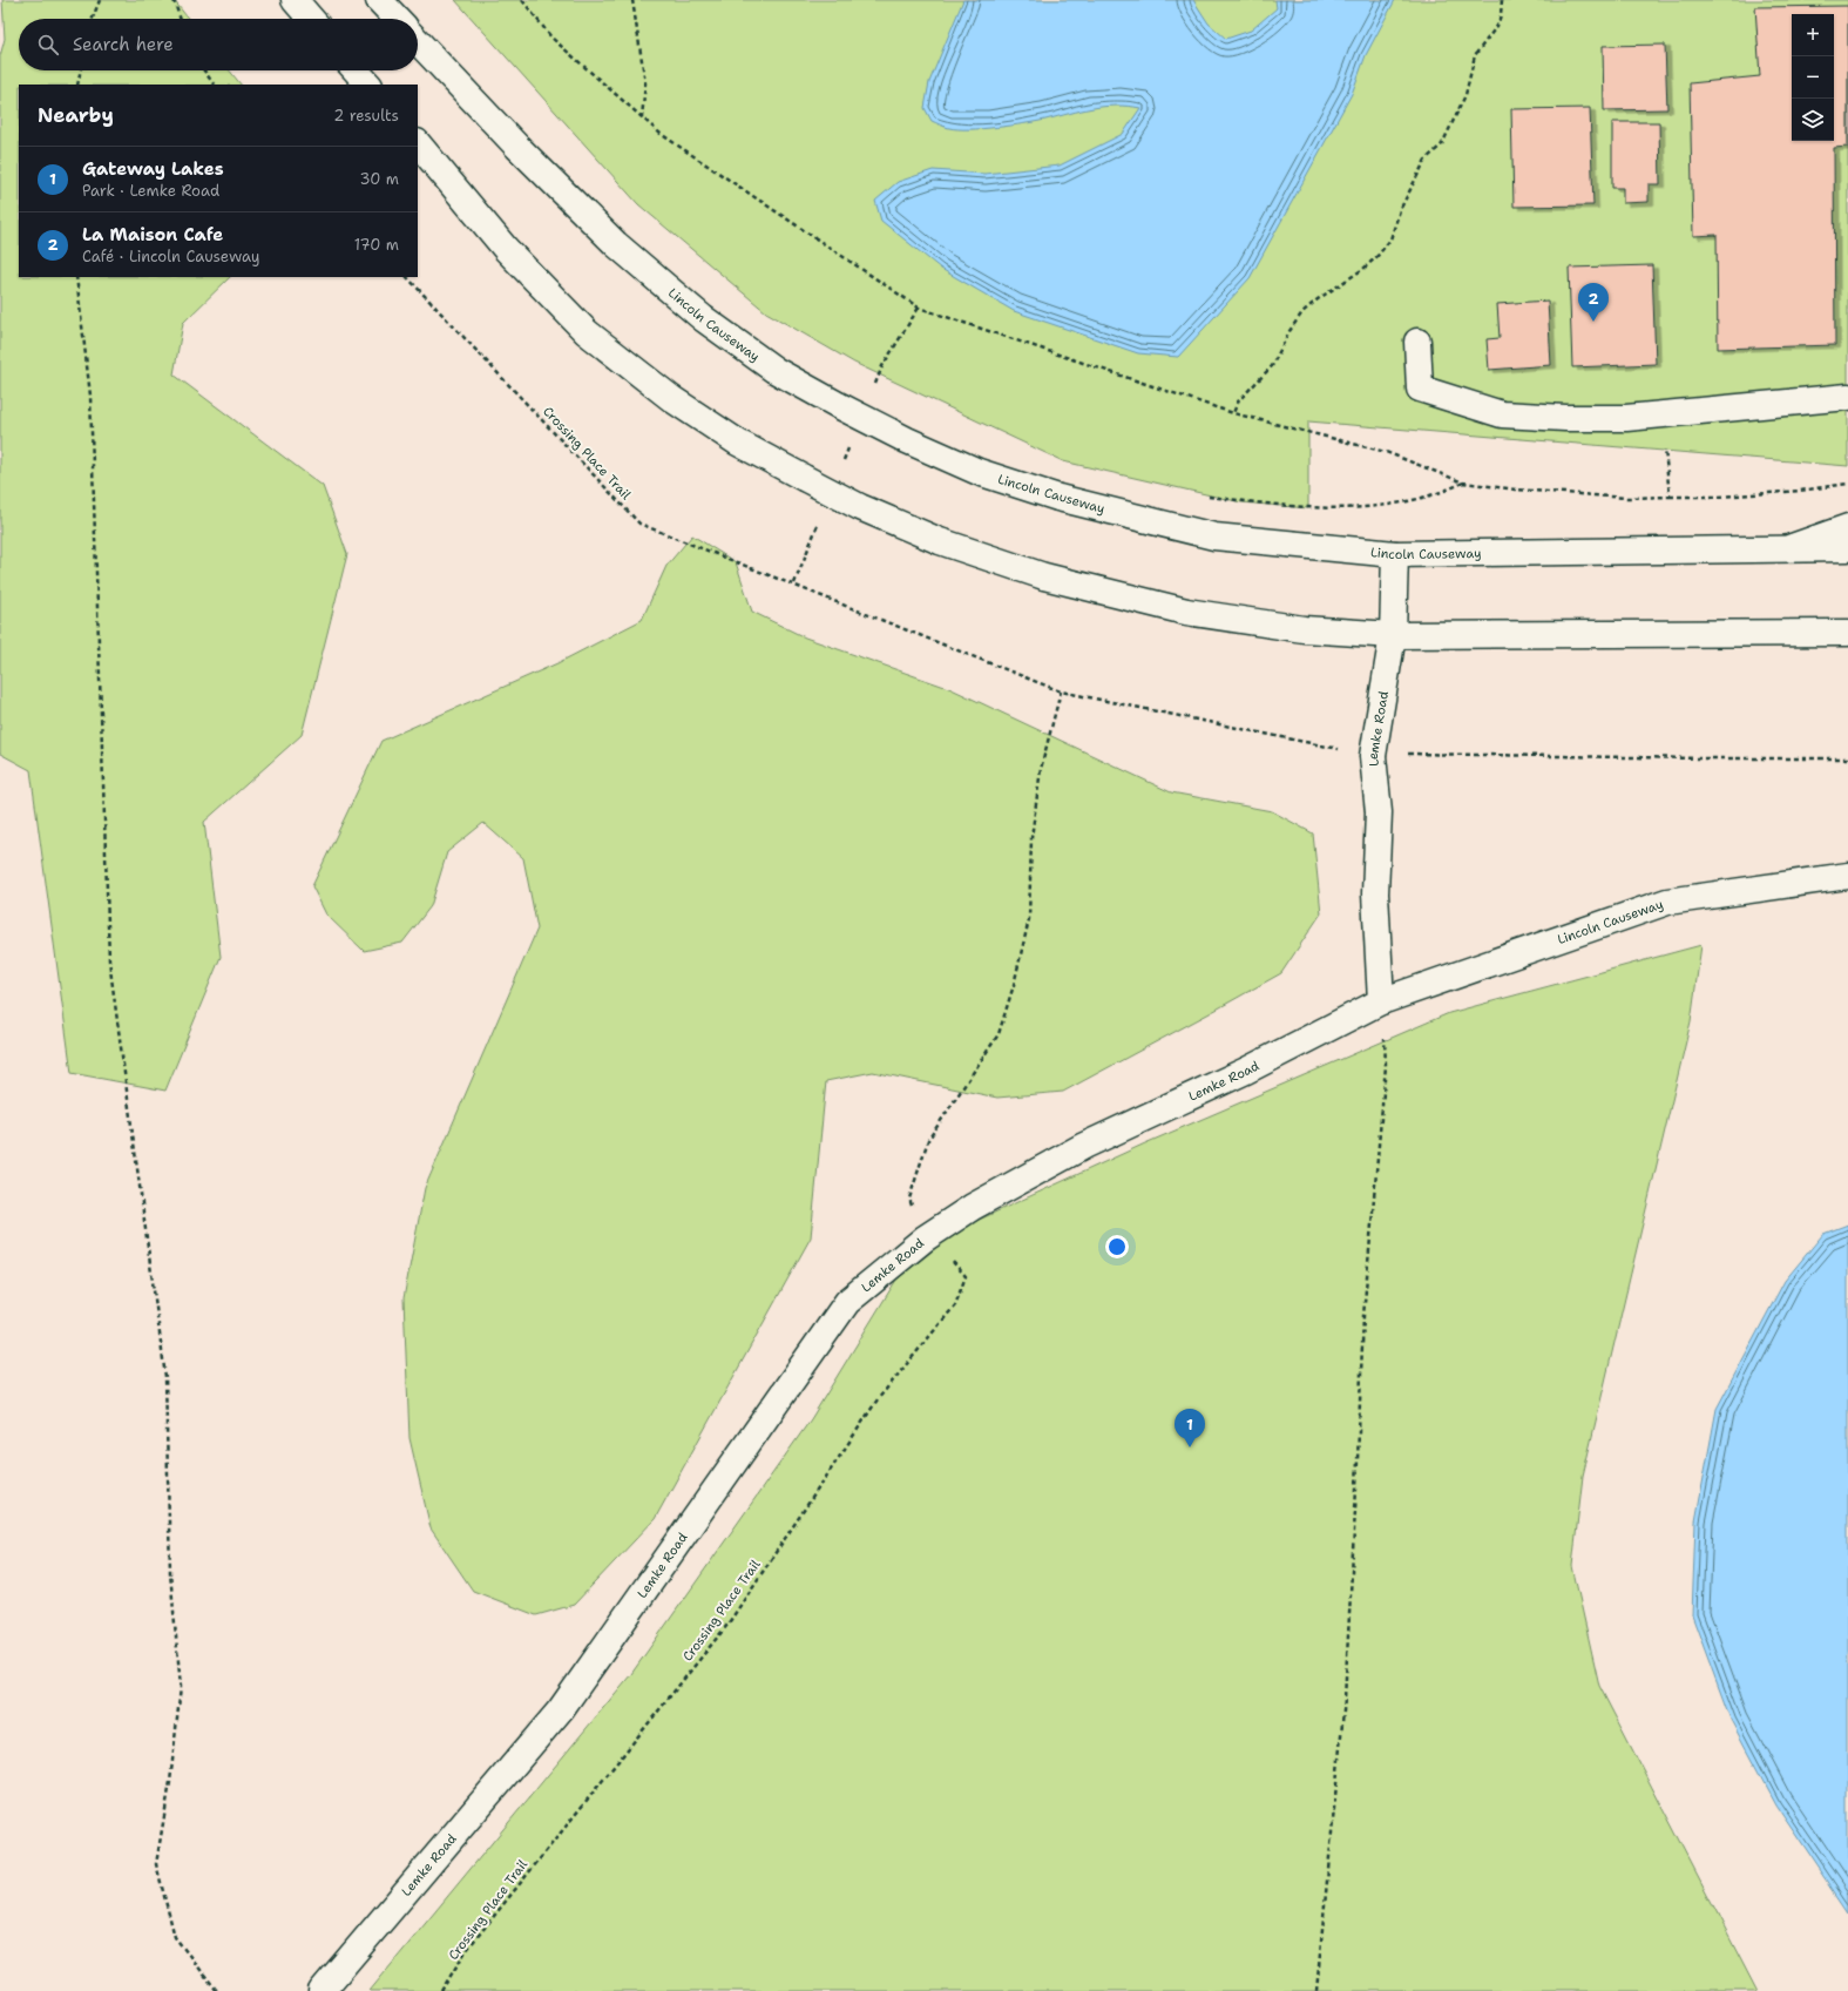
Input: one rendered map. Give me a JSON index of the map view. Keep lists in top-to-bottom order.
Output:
{
  "streets": {
    "main road": ["Lincoln Causeway", "Lemke Road"],
    "path": ["Crossing Place Trail"]
  },
  "crossings": [
    ["Lincoln Causeway", "Lemke Road"],
    ["Crossing Place Trail", "Lemke Road"]
  ],
  "page": {
    "map_buttons": ["+", "−"],
    "search": "Search here",
    "heading": ["Nearby", "2 results"],
    "list": [
      {
        "mark": "1",
        "name": "Gateway Lakes",
        "note": "Park · Lemke Road",
        "value": "30 m"
      },
      {
        "mark": "2",
        "name": "La Maison Cafe",
        "note": "Café · Lincoln Causeway",
        "value": "170 m"
      }
    ],
    "pins": ["2", "1"]
  }
}
